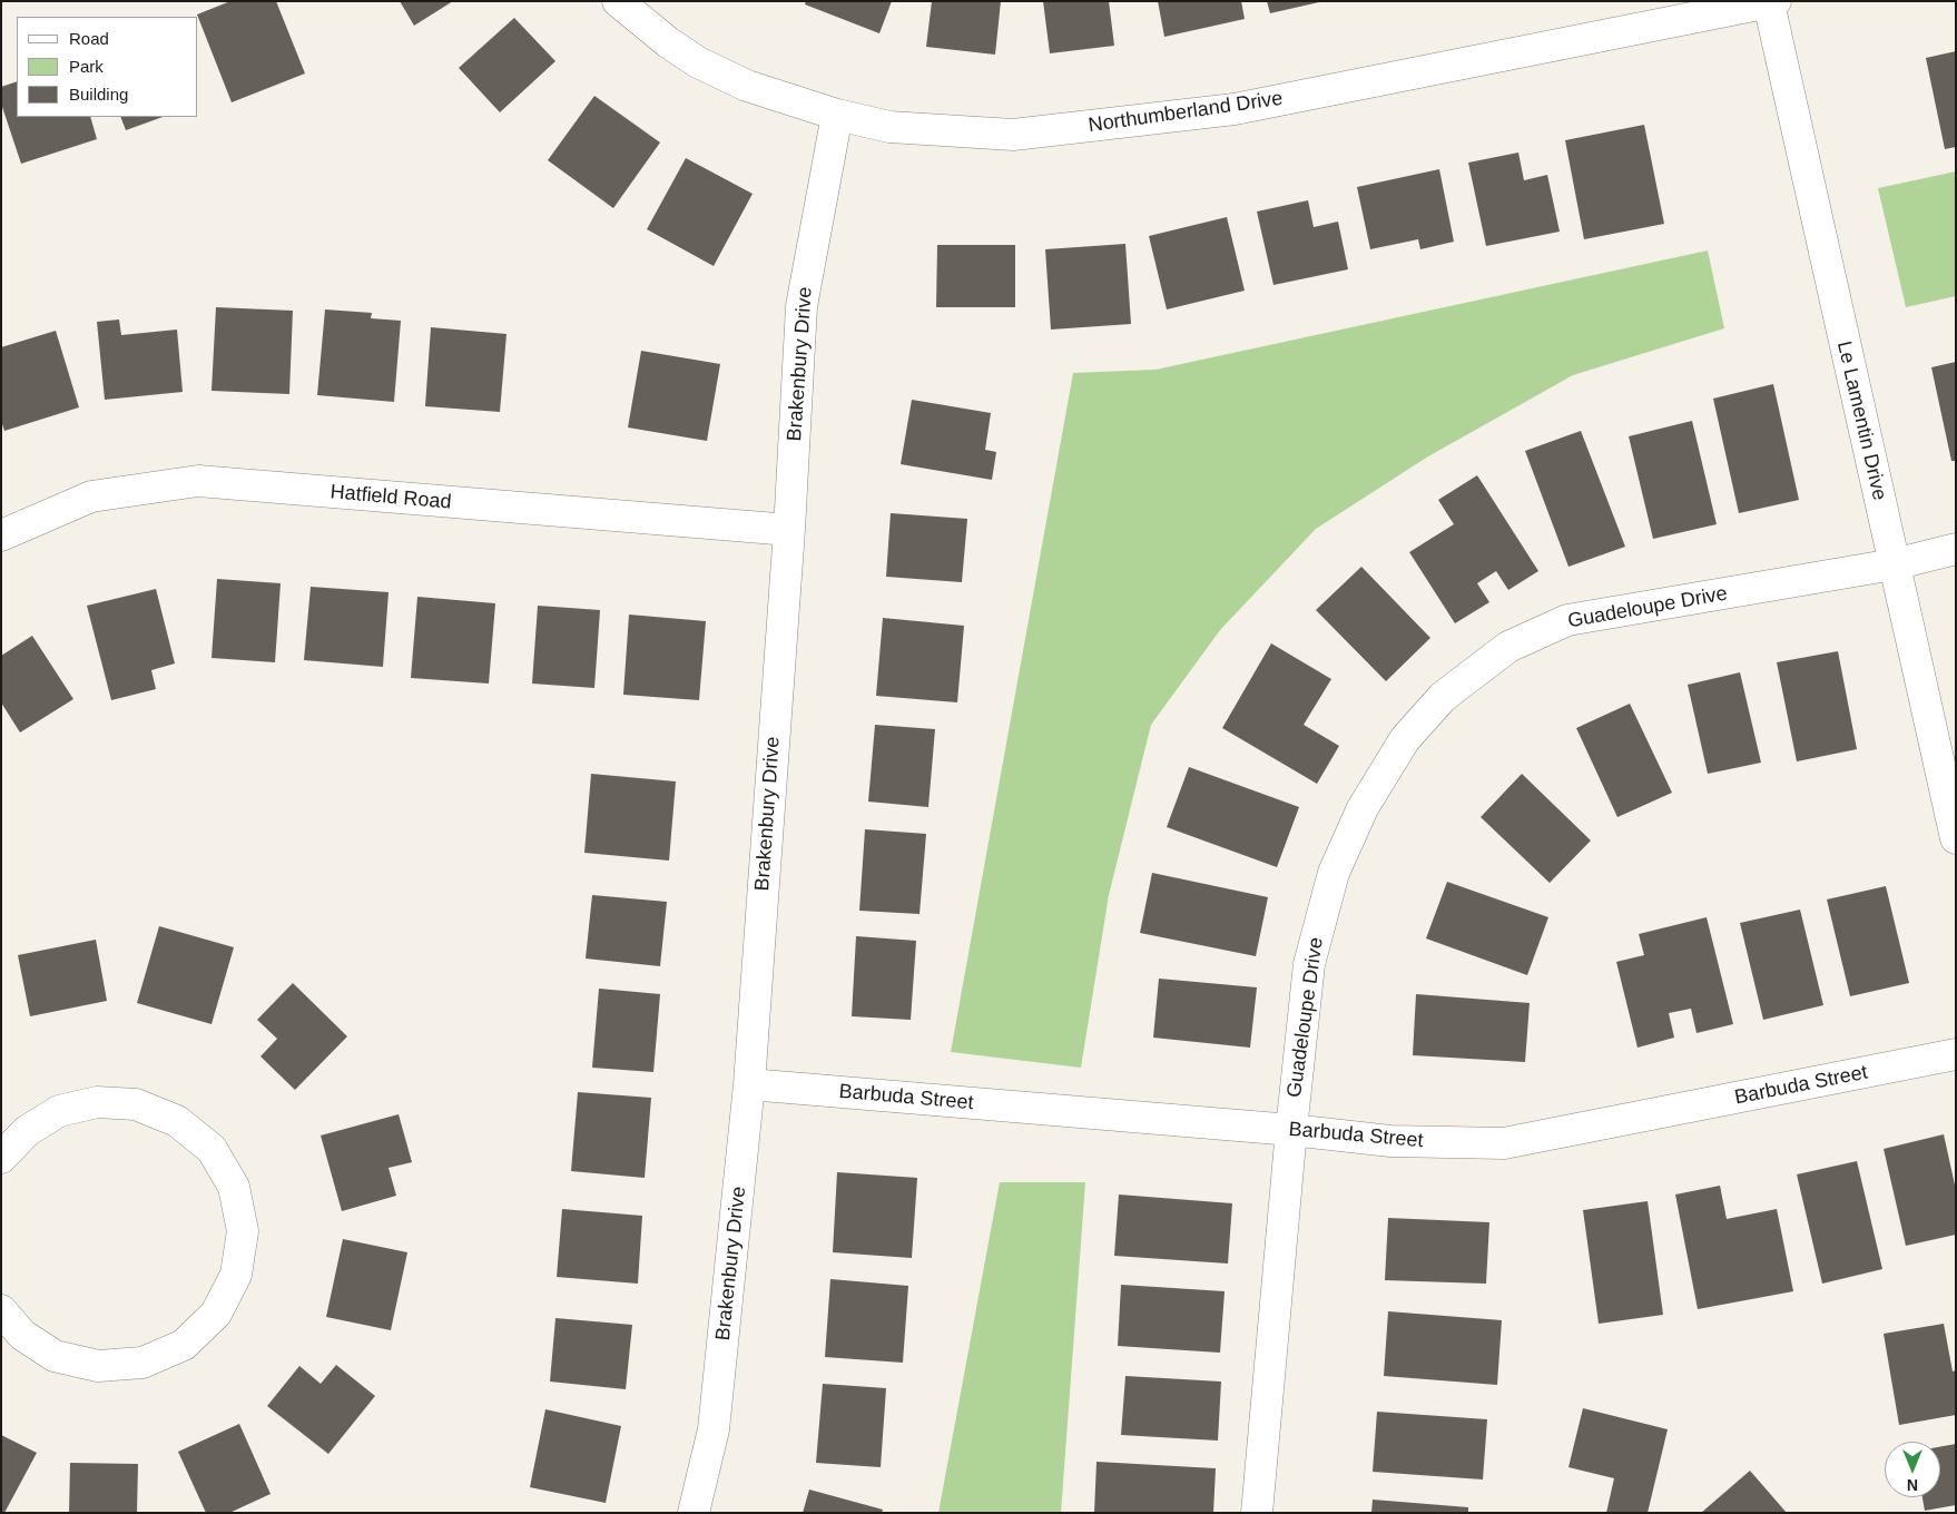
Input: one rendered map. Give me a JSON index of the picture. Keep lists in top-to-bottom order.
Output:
{
  "streets": {
    "street": [
      "Northumberland Drive",
      "Brakenbury Drive",
      "Le Lamentin Drive",
      "Hatfield Road",
      "Guadeloupe Drive",
      "Barbuda Street"
    ]
  },
  "crossings": [
    ["Northumberland Drive", "Brakenbury Drive"],
    ["Northumberland Drive", "Le Lamentin Drive"],
    ["Brakenbury Drive", "Hatfield Road"],
    ["Brakenbury Drive", "Barbuda Street"],
    ["Le Lamentin Drive", "Guadeloupe Drive"],
    ["Guadeloupe Drive", "Barbuda Street"]
  ],
  "legend": ["Road", "Park", "Building"],
  "north": "bottom"
}
